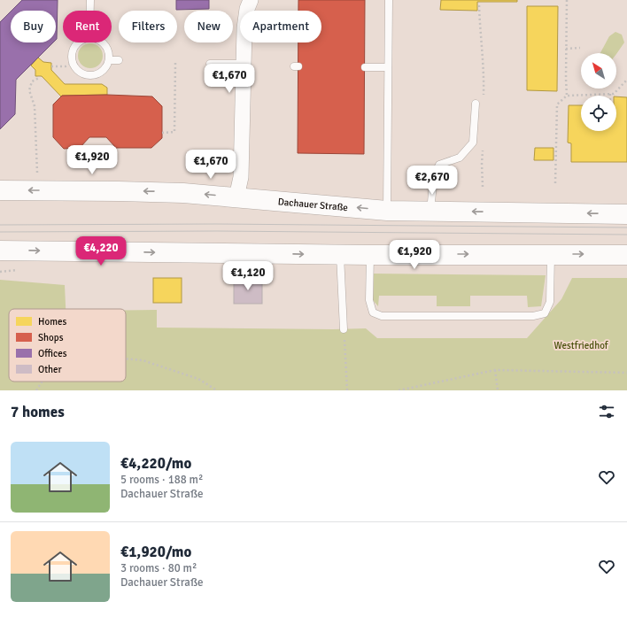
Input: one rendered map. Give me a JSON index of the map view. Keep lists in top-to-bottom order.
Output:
{
  "streets": {
    "main road": ["Dachauer Straße"]
  },
  "parks": ["Westfriedhof"],
  "legend": [
    "Homes",
    "Shops",
    "Offices",
    "Other"
  ],
  "north": "top left",
  "page": {
    "chip": [
      "Buy",
      "Rent",
      "Filters",
      "New",
      "Apartment"
    ],
    "price": [
      "€1,670",
      "€1,920",
      "€1,670",
      "€2,670",
      "€4,220",
      "€1,920",
      "€1,120"
    ],
    "heading": "7 homes",
    "list": [
      {
        "name": "€4,220/mo",
        "note": "5 rooms · 188 m² · Dachauer Straße"
      },
      {
        "name": "€1,920/mo",
        "note": "3 rooms · 80 m² · Dachauer Straße"
      }
    ]
  }
}
